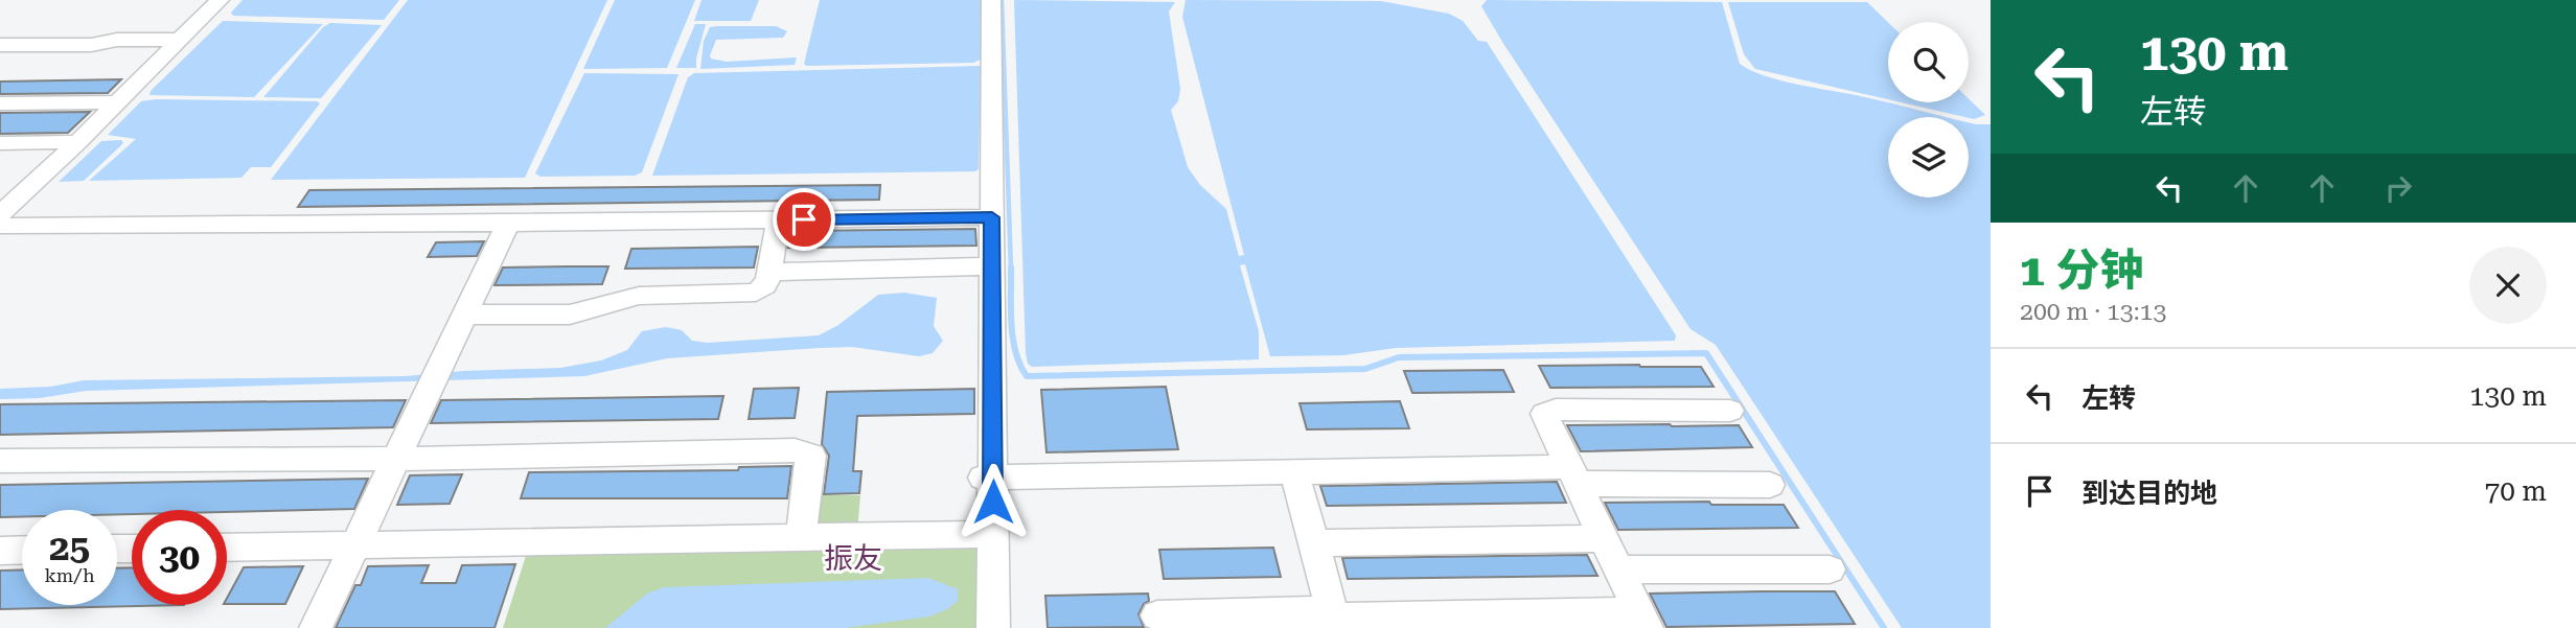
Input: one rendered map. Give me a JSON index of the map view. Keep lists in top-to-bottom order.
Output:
{
  "districts": ["振友"],
  "page": {
    "turn": ["130 m", "左转"],
    "heading": ["1 分钟", "200 m · 13:13"],
    "list": [
      {
        "name": "左转",
        "value": "130 m"
      },
      {
        "name": "到达目的地",
        "value": "70 m"
      }
    ],
    "speed": "25 km/h",
    "limit": "30"
  }
}
